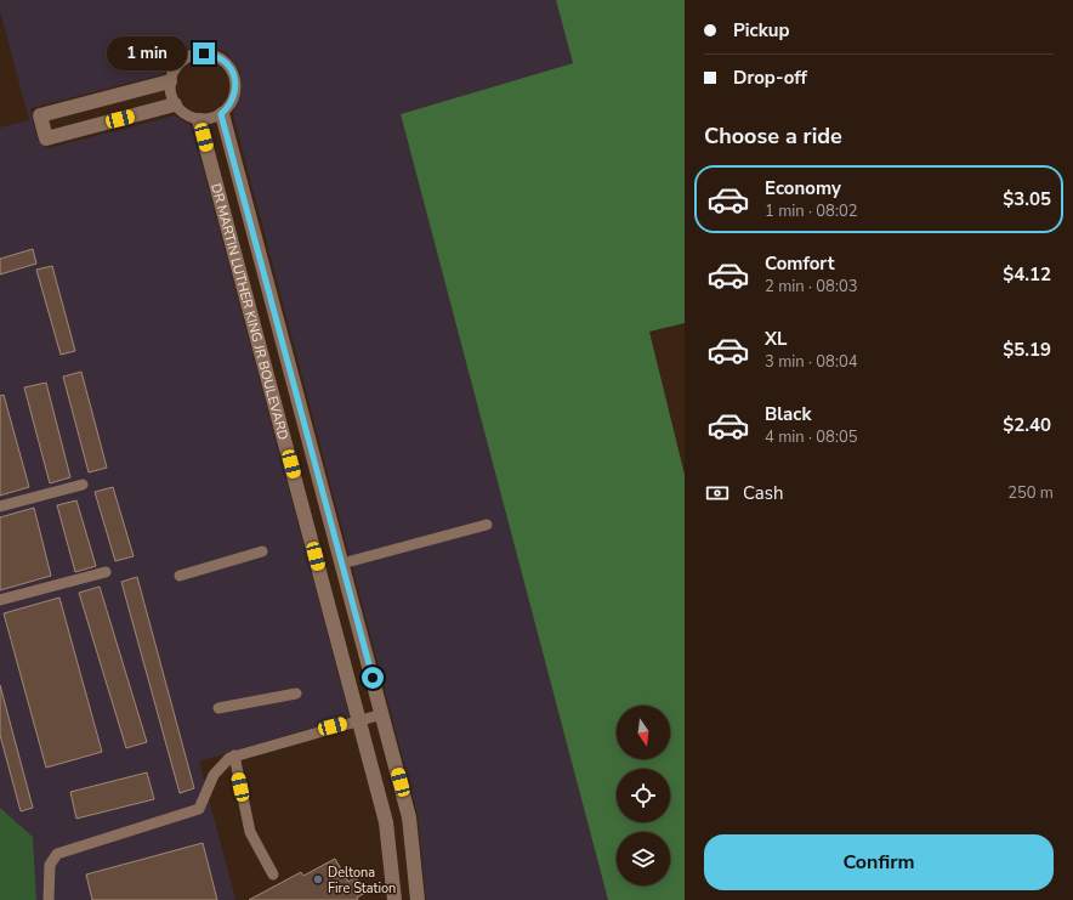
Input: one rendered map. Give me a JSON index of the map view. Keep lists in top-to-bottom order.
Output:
{
  "streets": {
    "street": ["DR MARTIN LUTHER KING JR BOULEVARD"]
  },
  "places": ["Deltona Fire Station"],
  "north": "bottom",
  "page": {
    "banner": ["Pickup", "Drop-off"],
    "bubble": "1 min",
    "heading": "Choose a ride",
    "list": [
      {
        "name": "Economy",
        "note": "1 min · 08:02",
        "value": "$3.05"
      },
      {
        "name": "Comfort",
        "note": "2 min · 08:03",
        "value": "$4.12"
      },
      {
        "name": "XL",
        "note": "3 min · 08:04",
        "value": "$5.19"
      },
      {
        "name": "Black",
        "note": "4 min · 08:05",
        "value": "$2.40"
      }
    ],
    "pay": ["Cash", "250 m"],
    "buttons": "Confirm"
  }
}
